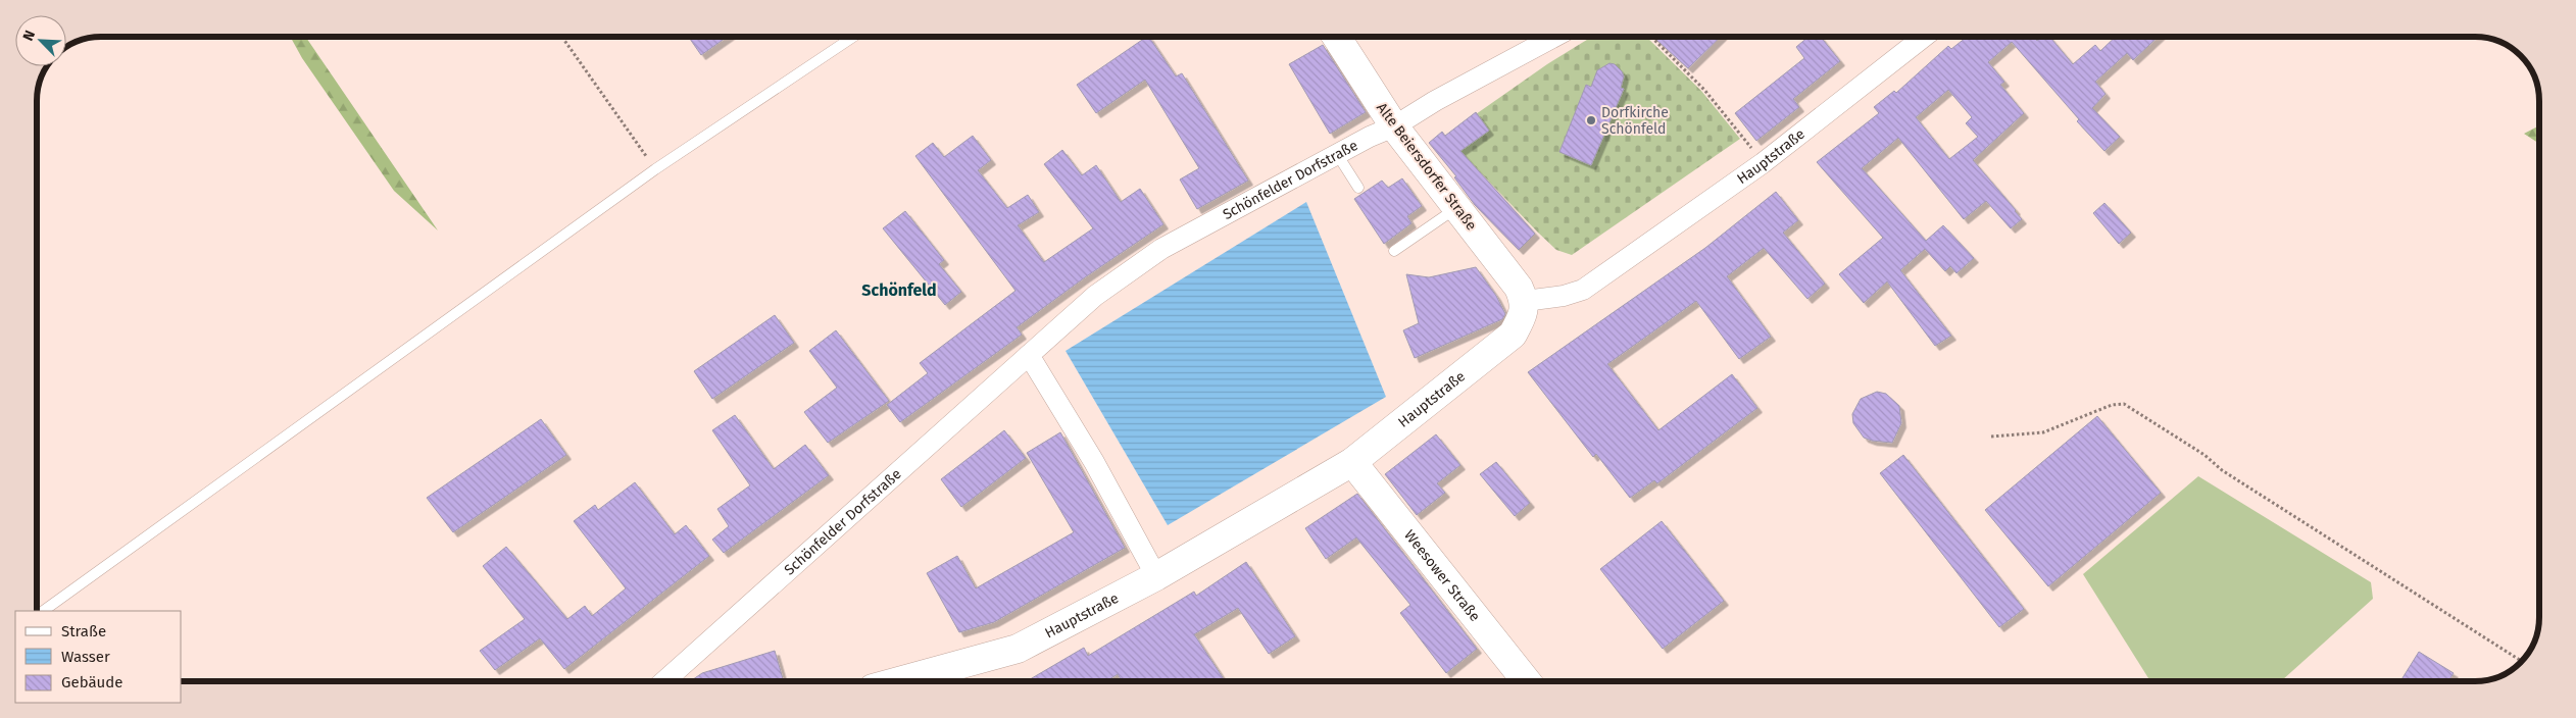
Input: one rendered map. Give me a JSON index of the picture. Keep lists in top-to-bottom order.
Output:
{
  "streets": {
    "main road": ["Hauptstraße", "Alte Beiersdorfer Straße", "Weesower Straße"],
    "street": ["Schönfelder Dorfstraße"]
  },
  "crossings": [
    ["Hauptstraße", "Alte Beiersdorfer Straße"],
    ["Hauptstraße", "Weesower Straße"],
    ["Alte Beiersdorfer Straße", "Schönfelder Dorfstraße"]
  ],
  "districts": ["Schönfeld"],
  "places": ["Dorfkirche Schönfeld"],
  "legend": ["Straße", "Wasser", "Gebäude"],
  "north": "top left"
}
